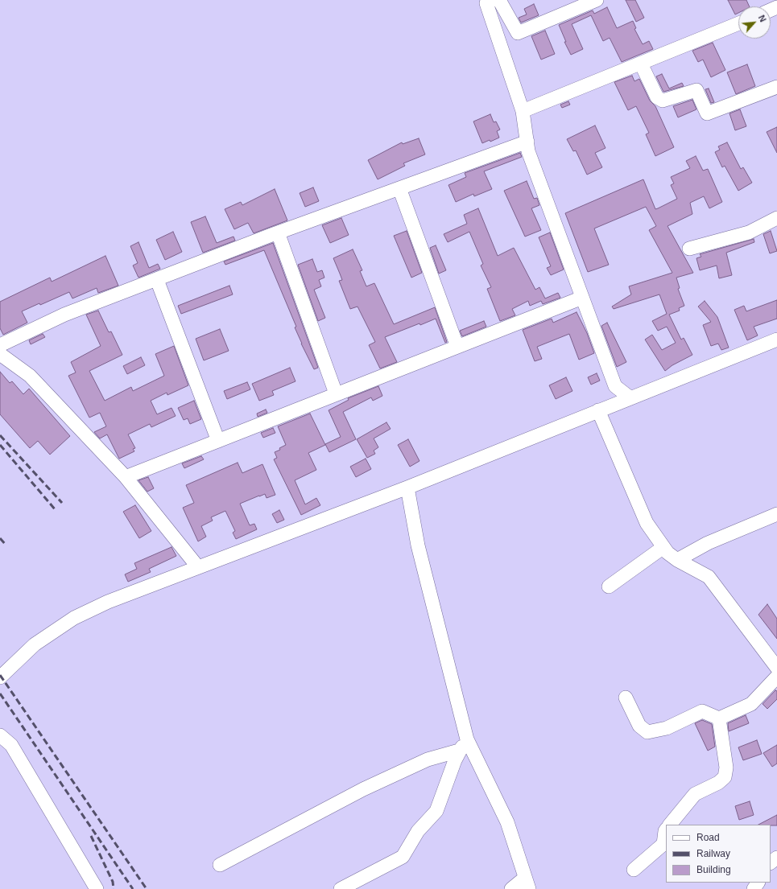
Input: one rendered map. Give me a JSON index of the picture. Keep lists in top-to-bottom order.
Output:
{
  "legend": ["Road", "Railway", "Building"],
  "north": "top right"
}
